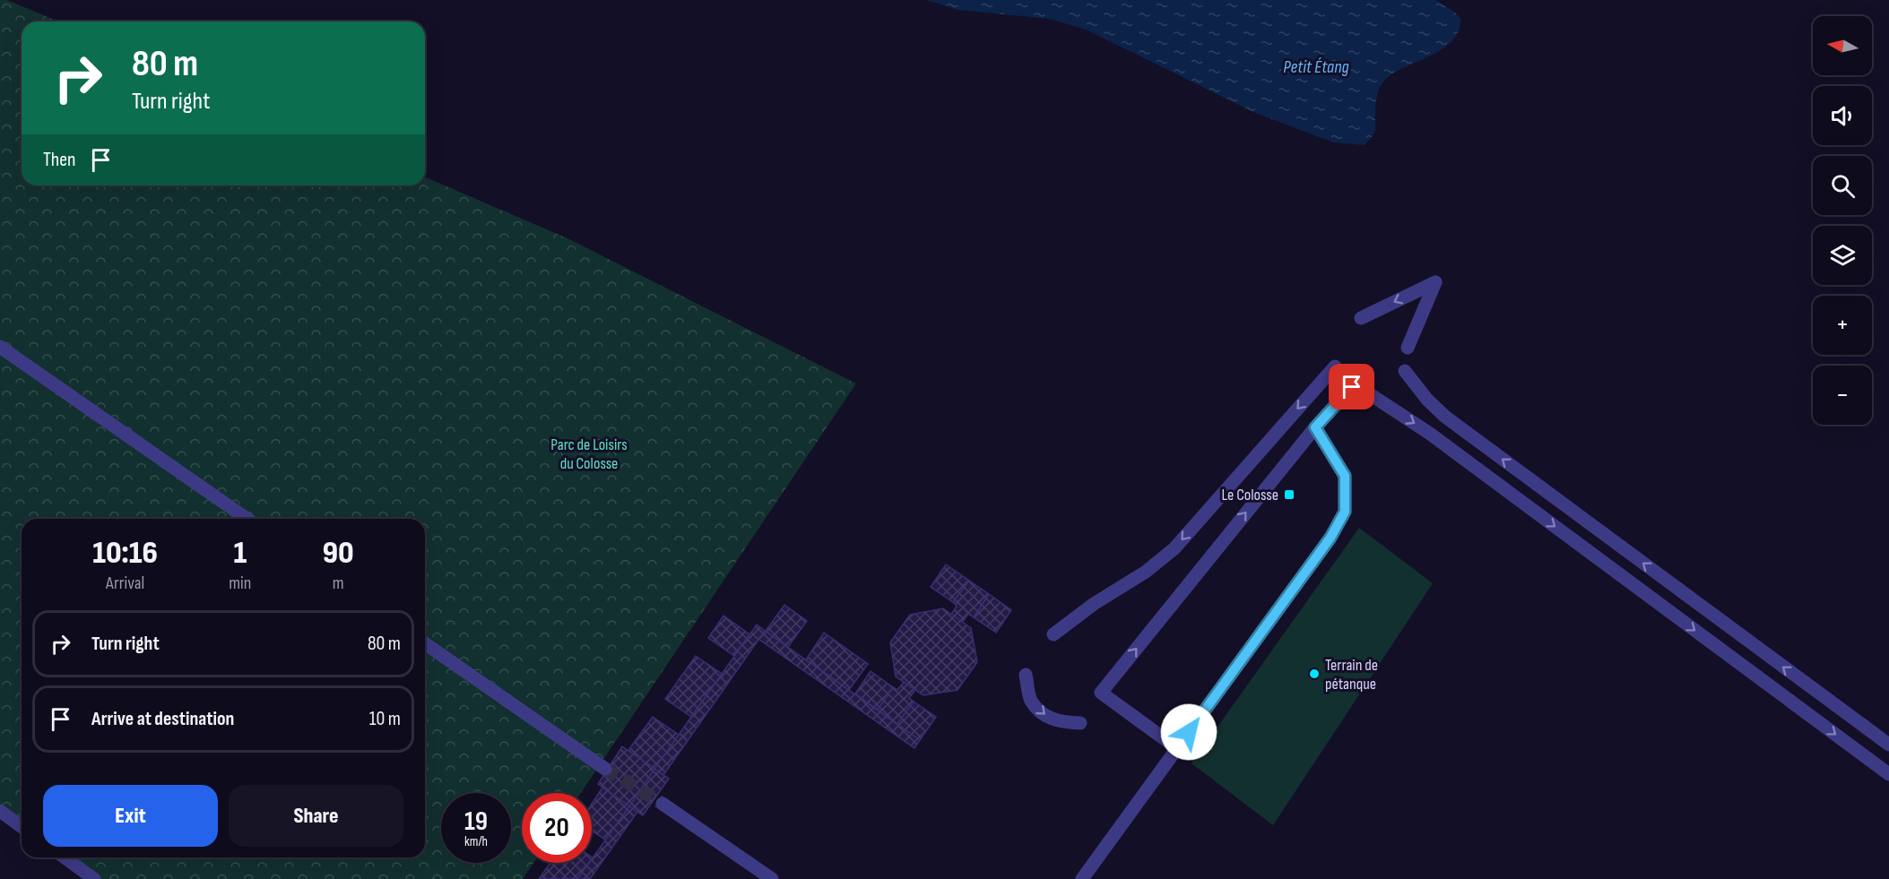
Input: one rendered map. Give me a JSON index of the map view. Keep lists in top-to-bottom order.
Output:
{
  "water": ["Petit Étang"],
  "parks": ["Parc de Loisirs du Colosse"],
  "places": {
    "transit": ["Le Colosse"],
    "other": ["Terrain de pétanque"]
  },
  "north": "left",
  "page": {
    "map_buttons": ["+", "−"],
    "turn": ["80 m", "Turn right"],
    "then": "Then",
    "eta": [
      "10:16",
      "Arrival",
      "1",
      "min",
      "90",
      "m"
    ],
    "list": [
      {
        "name": "Turn right",
        "value": "80 m"
      },
      {
        "name": "Arrive at destination",
        "value": "10 m"
      }
    ],
    "buttons": ["Exit", "Share"],
    "speed": "19 km/h",
    "limit": "20"
  }
}
